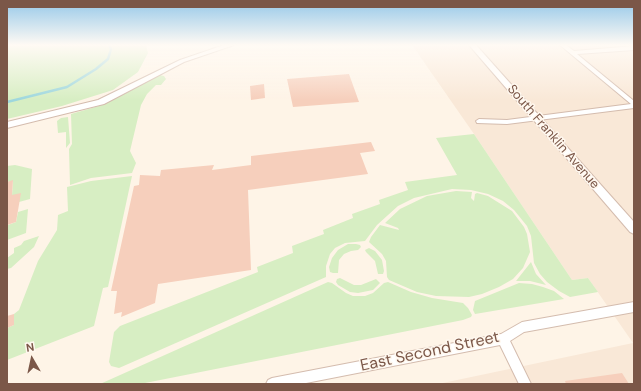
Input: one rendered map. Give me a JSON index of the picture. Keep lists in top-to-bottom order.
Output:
{
  "streets": {
    "street": ["South Franklin Avenue", "East Second Street"]
  },
  "north": "top"
}
